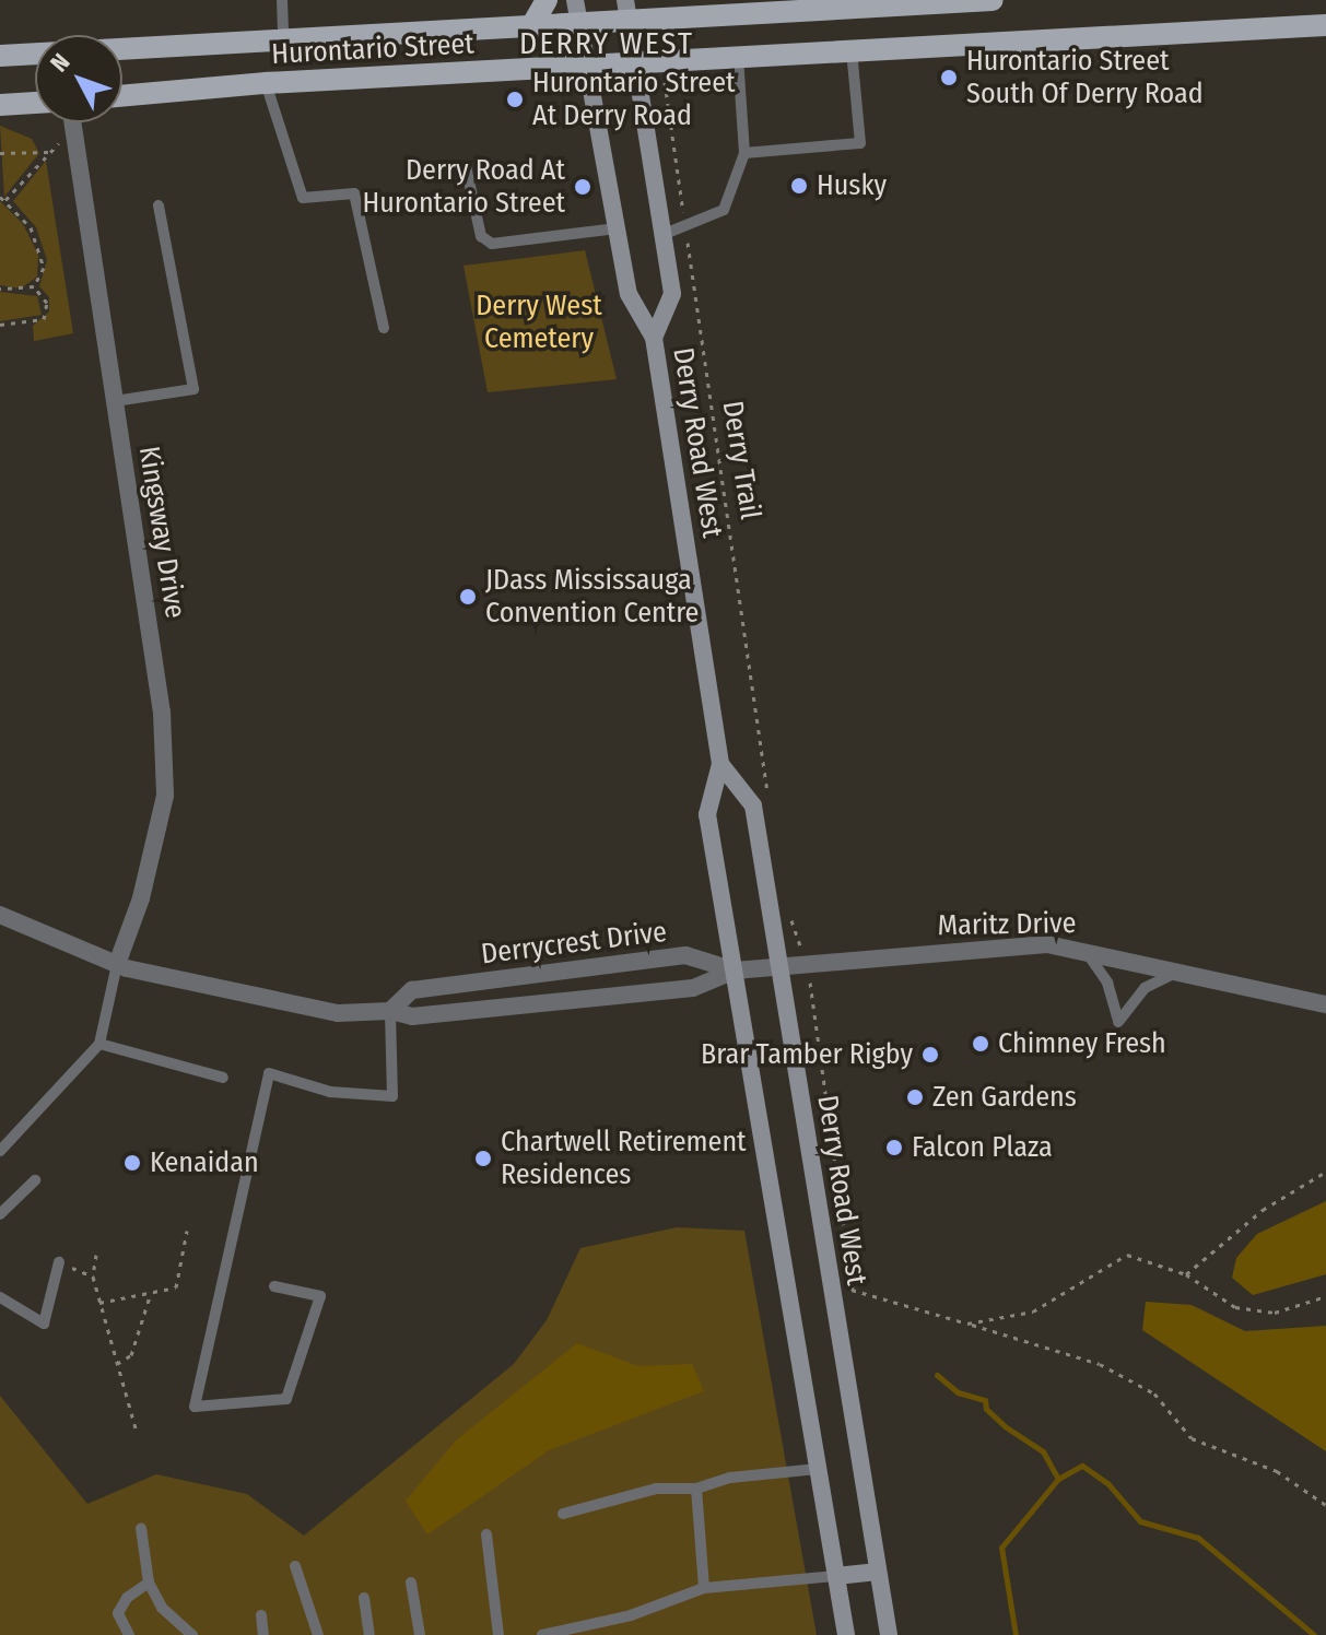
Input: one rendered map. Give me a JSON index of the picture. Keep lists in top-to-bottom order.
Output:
{
  "streets": {
    "main road": ["Hurontario Street", "Derry Road West"],
    "street": ["Kingsway Drive", "Maritz Drive", "Derrycrest Drive"],
    "path": ["Derry Trail"]
  },
  "crossings": [
    ["Hurontario Street", "Derry Road West"],
    ["Hurontario Street", "Derry Trail"],
    ["Derry Road West", "Maritz Drive"],
    ["Derry Road West", "Derrycrest Drive"],
    ["Kingsway Drive", "Derrycrest Drive"],
    ["Maritz Drive", "Derrycrest Drive"]
  ],
  "districts": ["DERRY WEST"],
  "parks": ["Derry West Cemetery"],
  "places": [
    "Hurontario Street South Of Derry Road",
    "Hurontario Street At Derry Road",
    "Husky",
    "Derry Road At Hurontario Street",
    "JDass Mississauga Convention Centre",
    "Chimney Fresh",
    "Brar Tamber Rigby",
    "Zen Gardens",
    "Falcon Plaza",
    "Chartwell Retirement Residences",
    "Kenaidan"
  ],
  "north": "top left"
}
